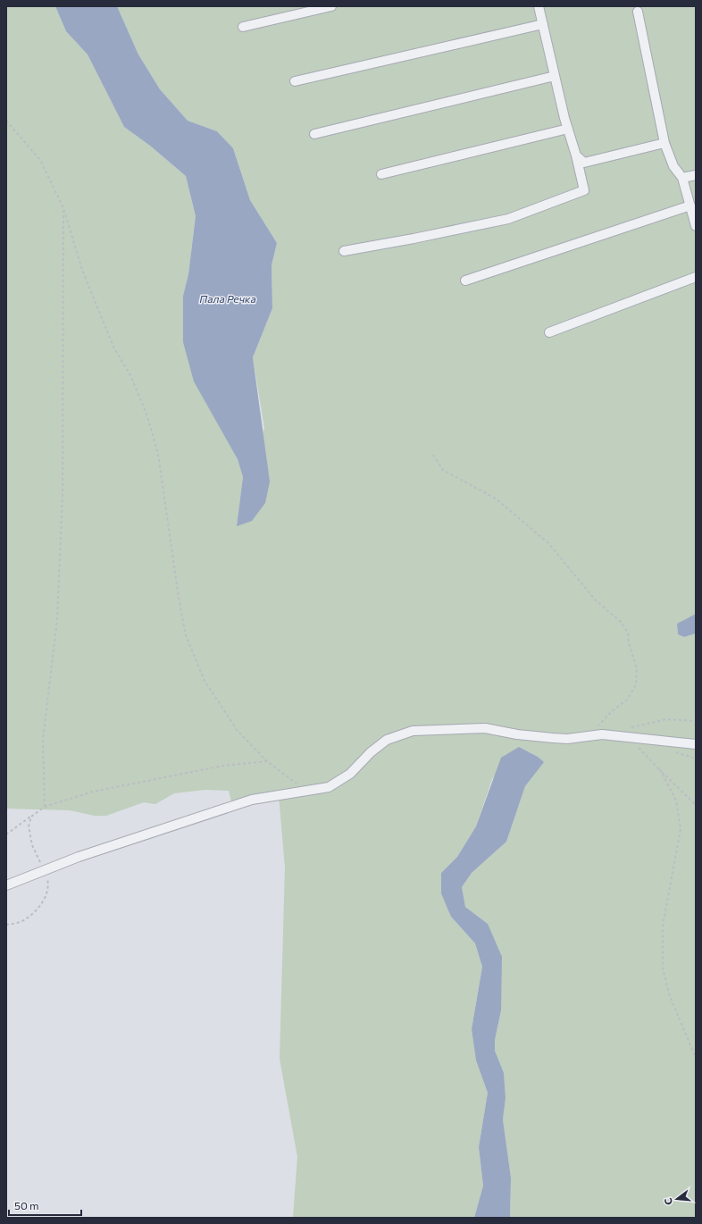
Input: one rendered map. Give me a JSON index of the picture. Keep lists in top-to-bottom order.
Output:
{
  "water": ["Пала Речка"],
  "scale_bar": "50 m",
  "north": "left"
}
